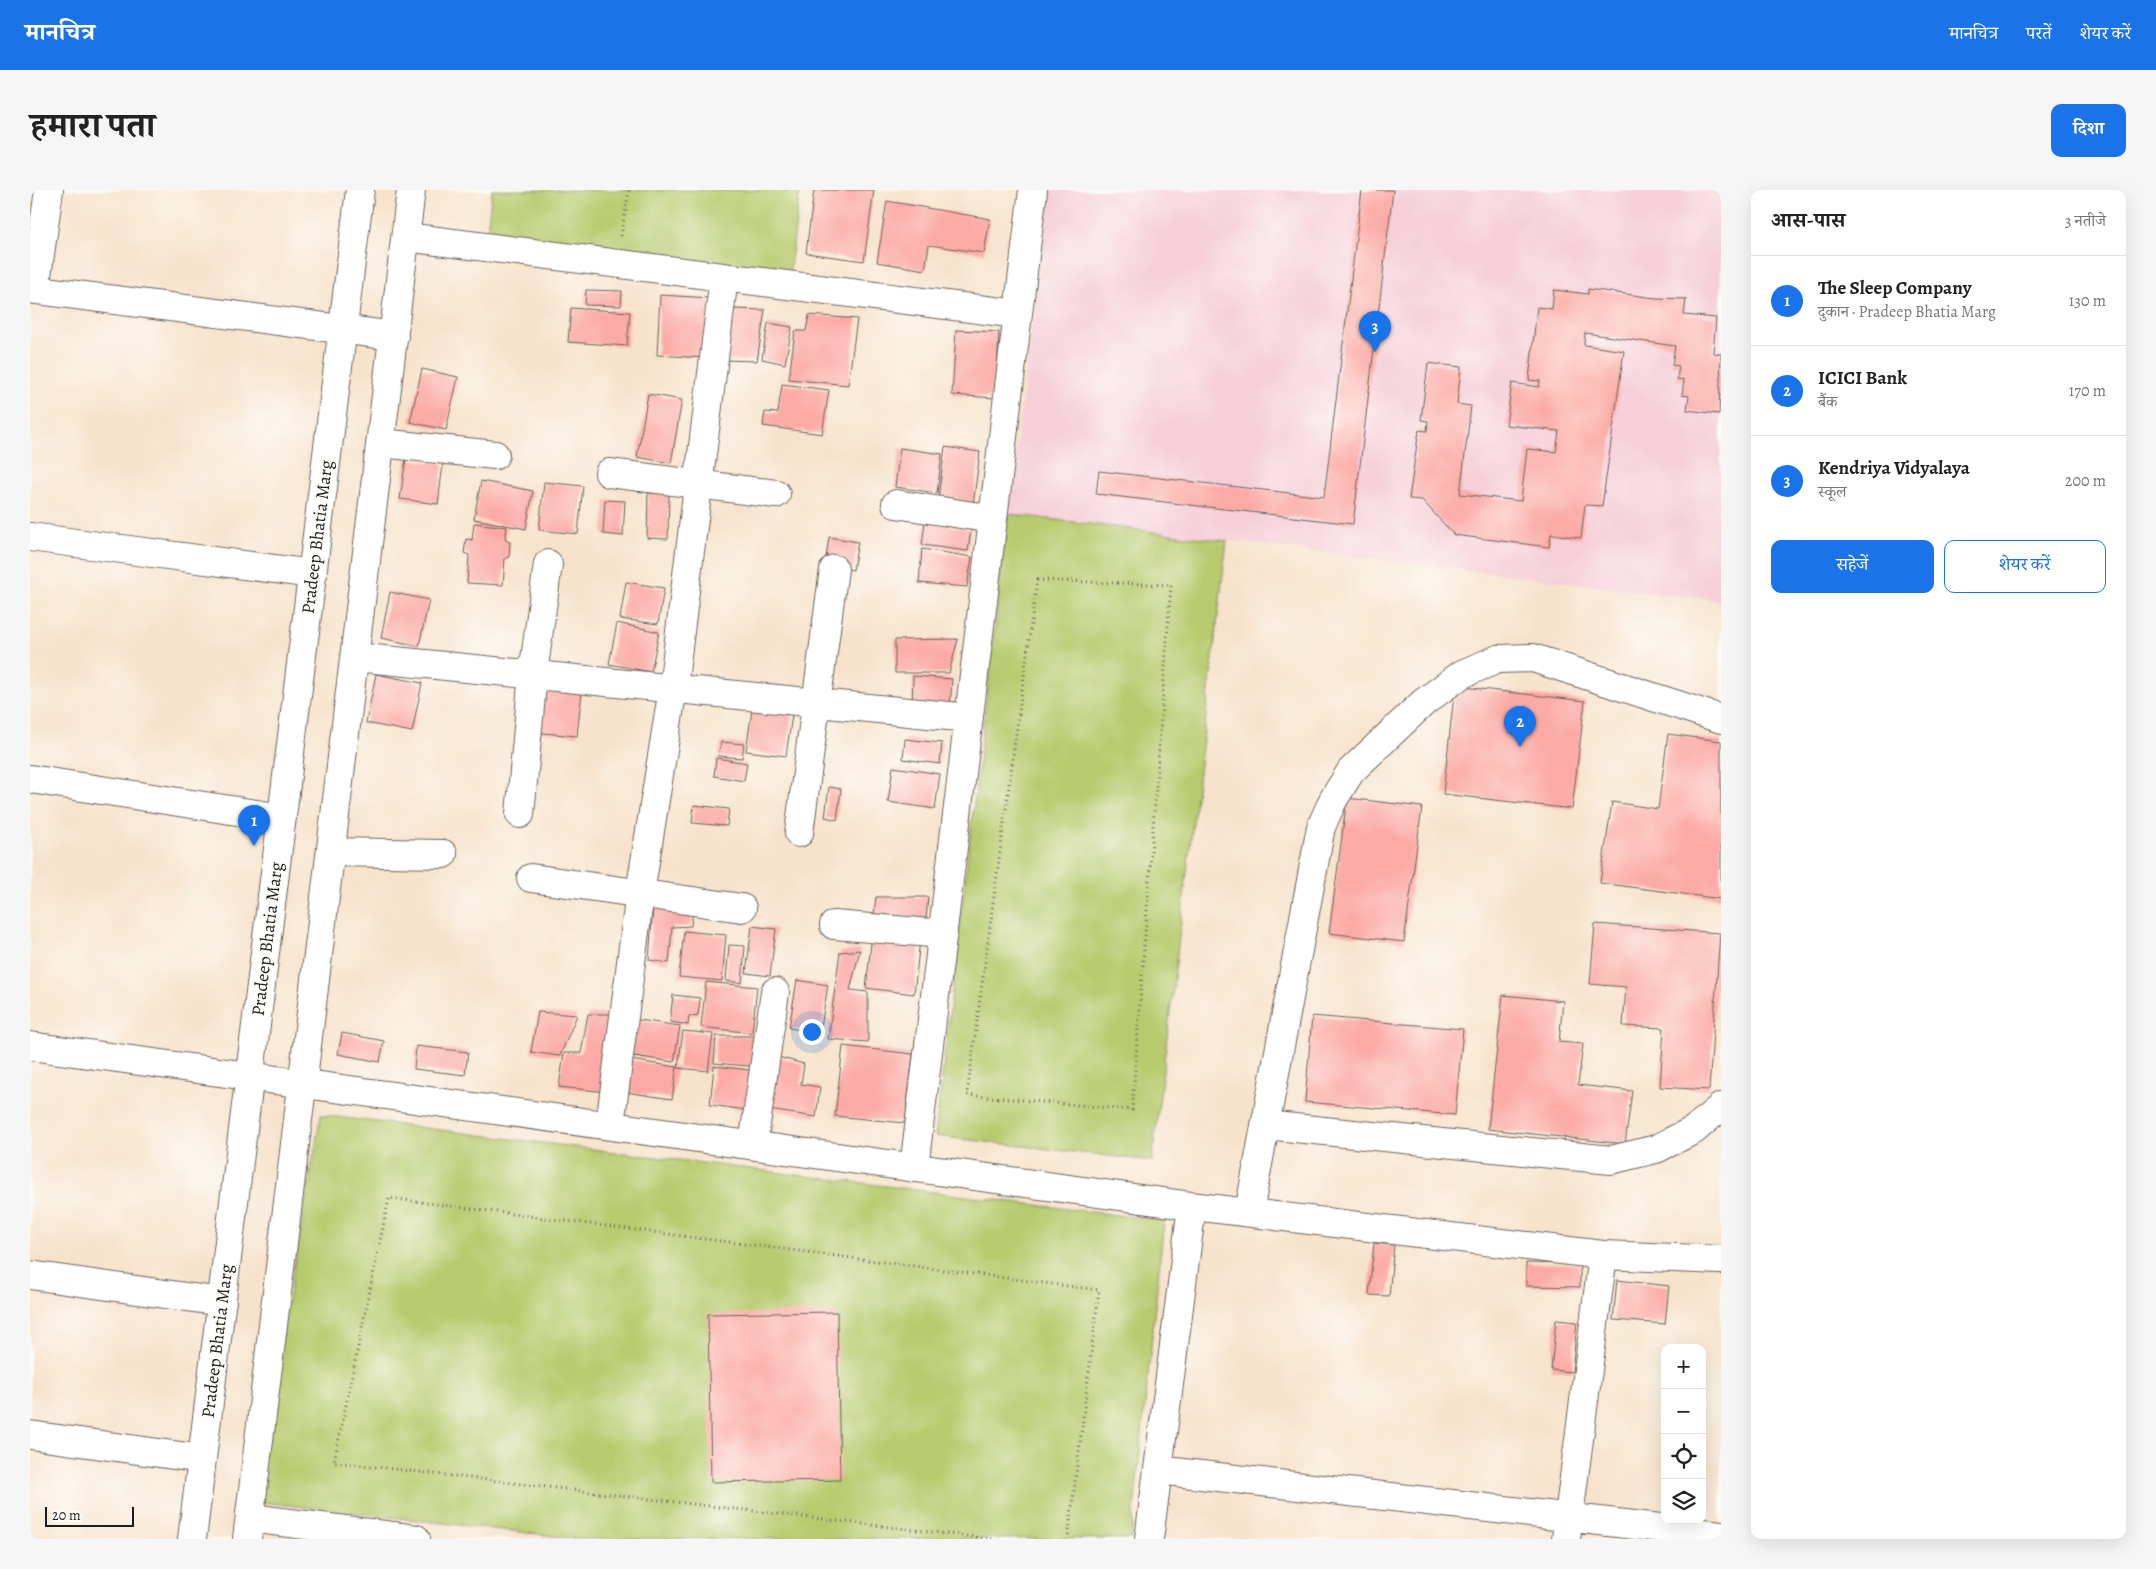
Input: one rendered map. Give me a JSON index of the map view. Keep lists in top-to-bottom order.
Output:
{
  "streets": {
    "street": ["Pradeep Bhatia Marg"]
  },
  "scale_bar": "20 m",
  "page": {
    "header": "मानचित्र",
    "nav": ["मानचित्र", "परतें", "शेयर करें"],
    "title": "हमारा पता",
    "buttons": [
      "दिशा",
      ["सहेजें", "शेयर करें"]
    ],
    "heading": ["आस-पास", "3 नतीजे"],
    "list": [
      {
        "mark": "1",
        "name": "The Sleep Company",
        "note": "दुकान · Pradeep Bhatia Marg",
        "value": "130 m"
      },
      {
        "mark": "2",
        "name": "ICICI Bank",
        "note": "बैंक",
        "value": "170 m"
      },
      {
        "mark": "3",
        "name": "Kendriya Vidyalaya",
        "note": "स्कूल",
        "value": "200 m"
      }
    ],
    "pins": ["3", "2", "1"],
    "map_buttons": ["+", "−"],
    "scale": "20 m"
  }
}
